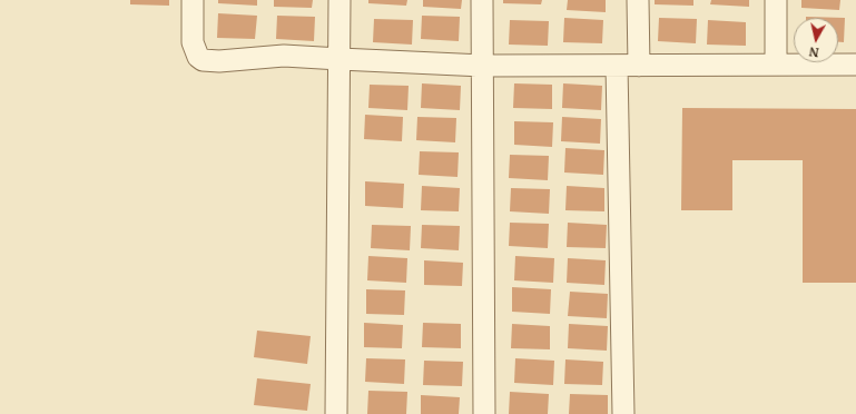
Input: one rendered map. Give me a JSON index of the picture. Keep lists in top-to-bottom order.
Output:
{
  "north": "bottom"
}
